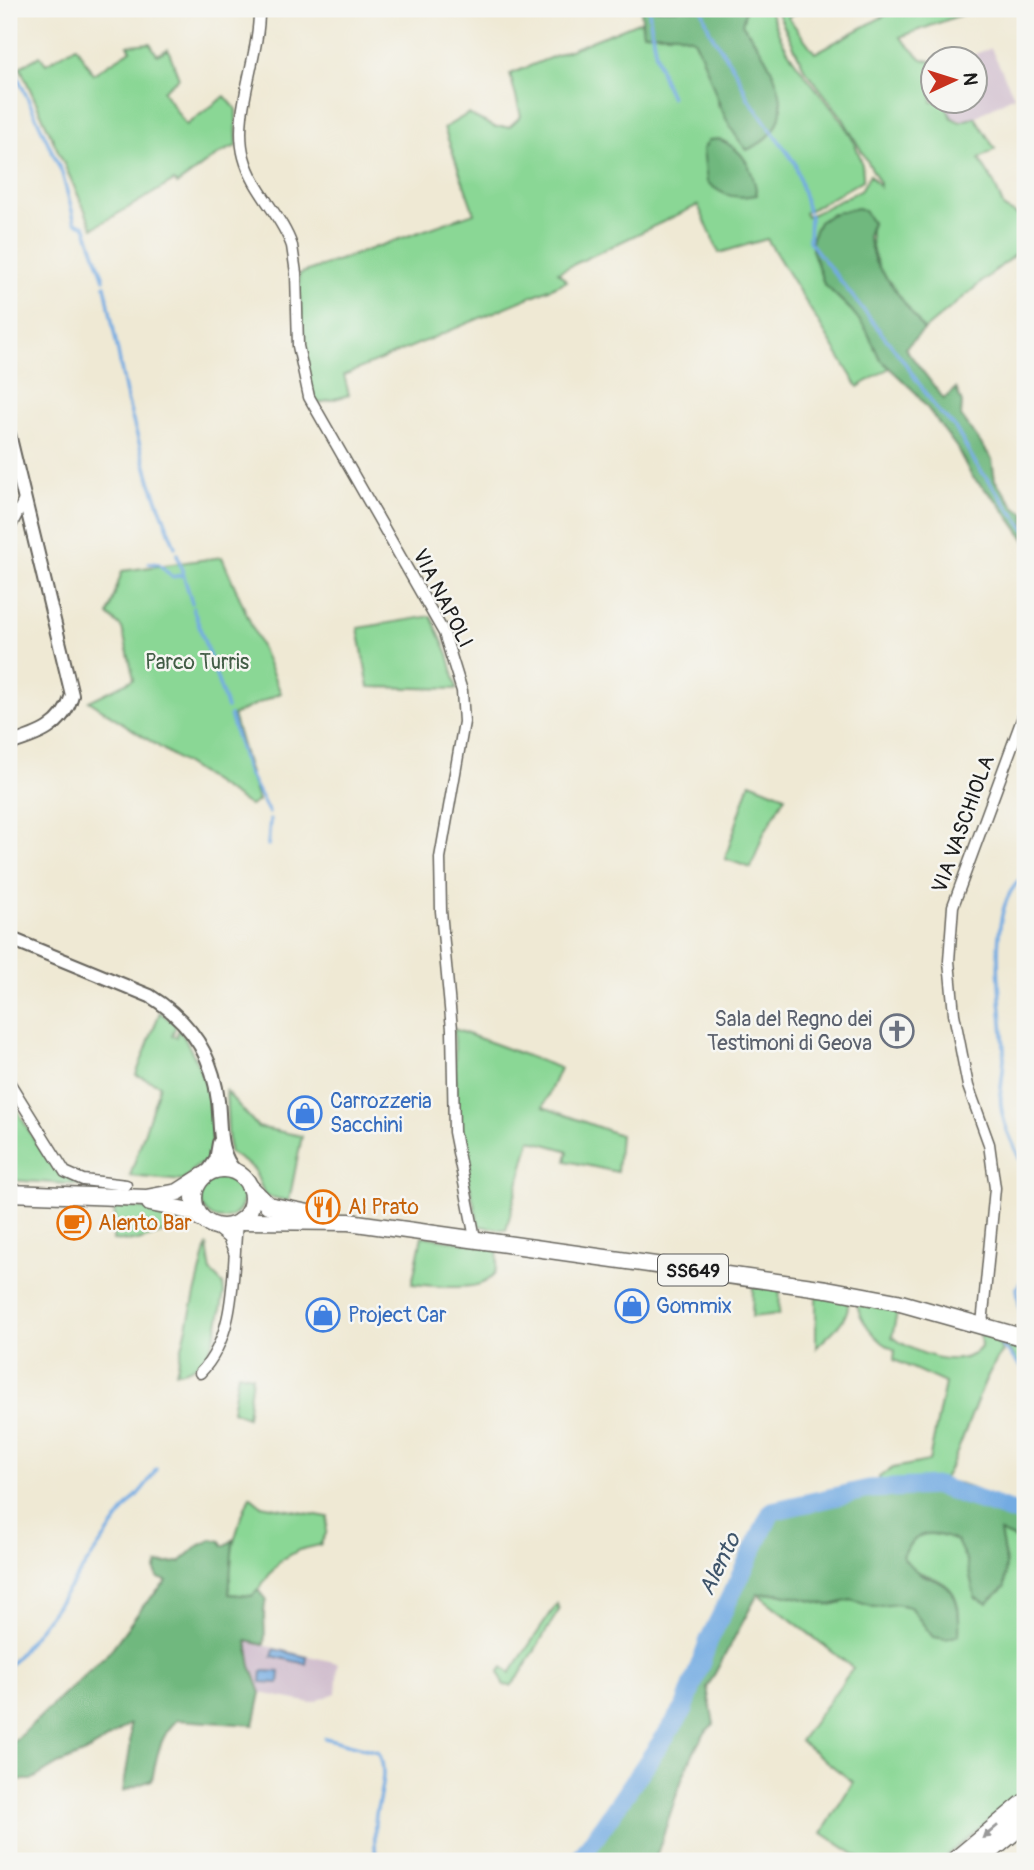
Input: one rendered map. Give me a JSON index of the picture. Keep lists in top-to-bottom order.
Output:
{
  "streets": {
    "main road": ["SS649"],
    "street": ["VIA NAPOLI", "VIA VASCHIOLA"]
  },
  "crossings": [
    ["VIA NAPOLI", "SS649"],
    ["VIA VASCHIOLA", "SS649"]
  ],
  "water": ["Alento"],
  "parks": ["Parco Turris"],
  "places": {
    "church": ["Sala del Regno dei Testimoni di Geova"],
    "shop": ["Carrozzeria Sacchini", "Gommix", "Project Car"],
    "restaurant": ["Al Prato"],
    "cafe": ["Alento Bar"]
  },
  "north": "right"
}
